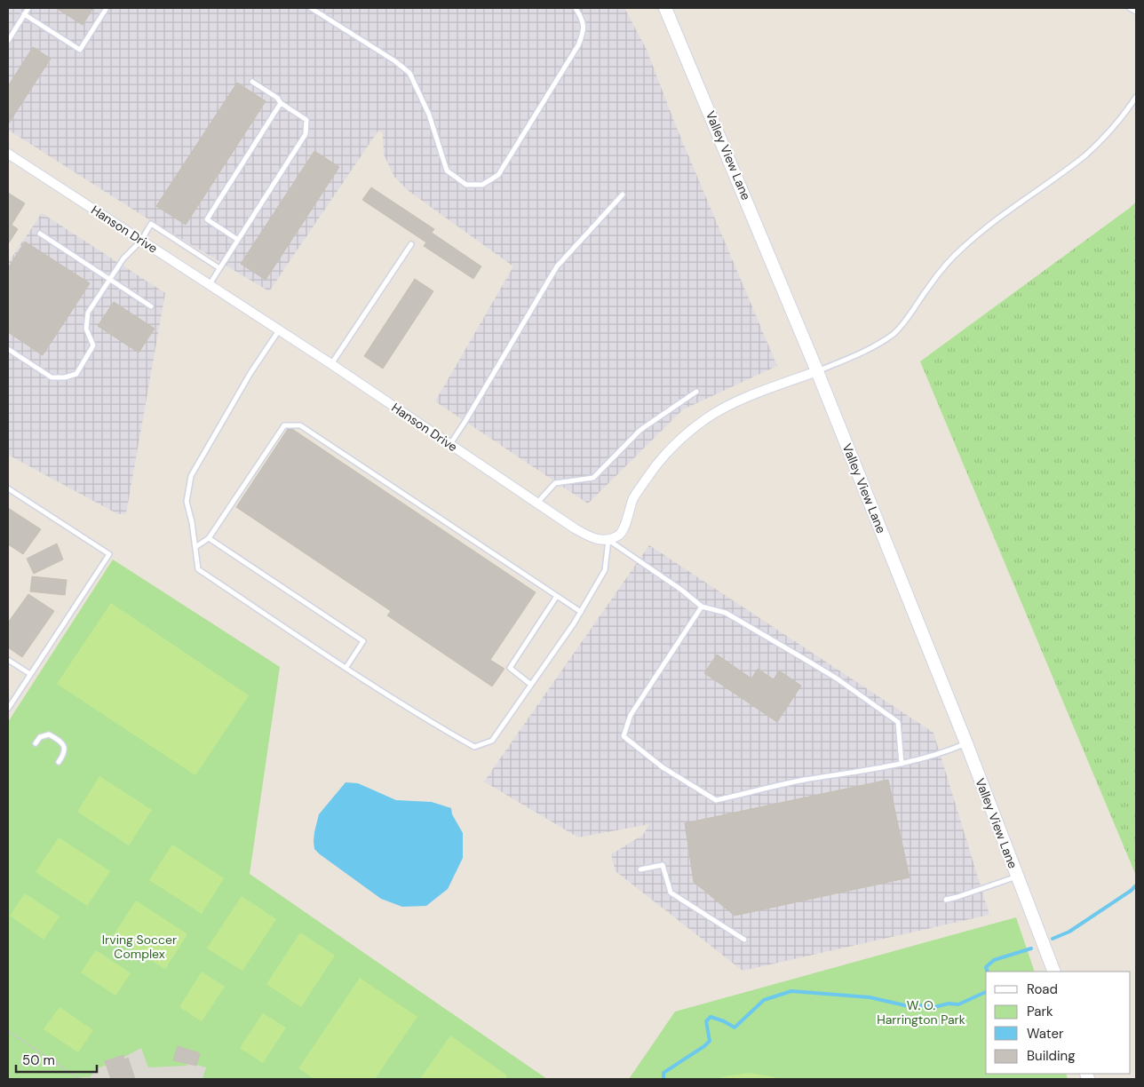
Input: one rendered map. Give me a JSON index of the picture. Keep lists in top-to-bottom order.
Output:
{
  "streets": {
    "main road": ["Valley View Lane"],
    "street": ["Hanson Drive"]
  },
  "parks": ["Irving Soccer Complex", "W. O. Harrington Park"],
  "legend": [
    "Road",
    "Park",
    "Water",
    "Building"
  ],
  "scale_bar": "50 m"
}
